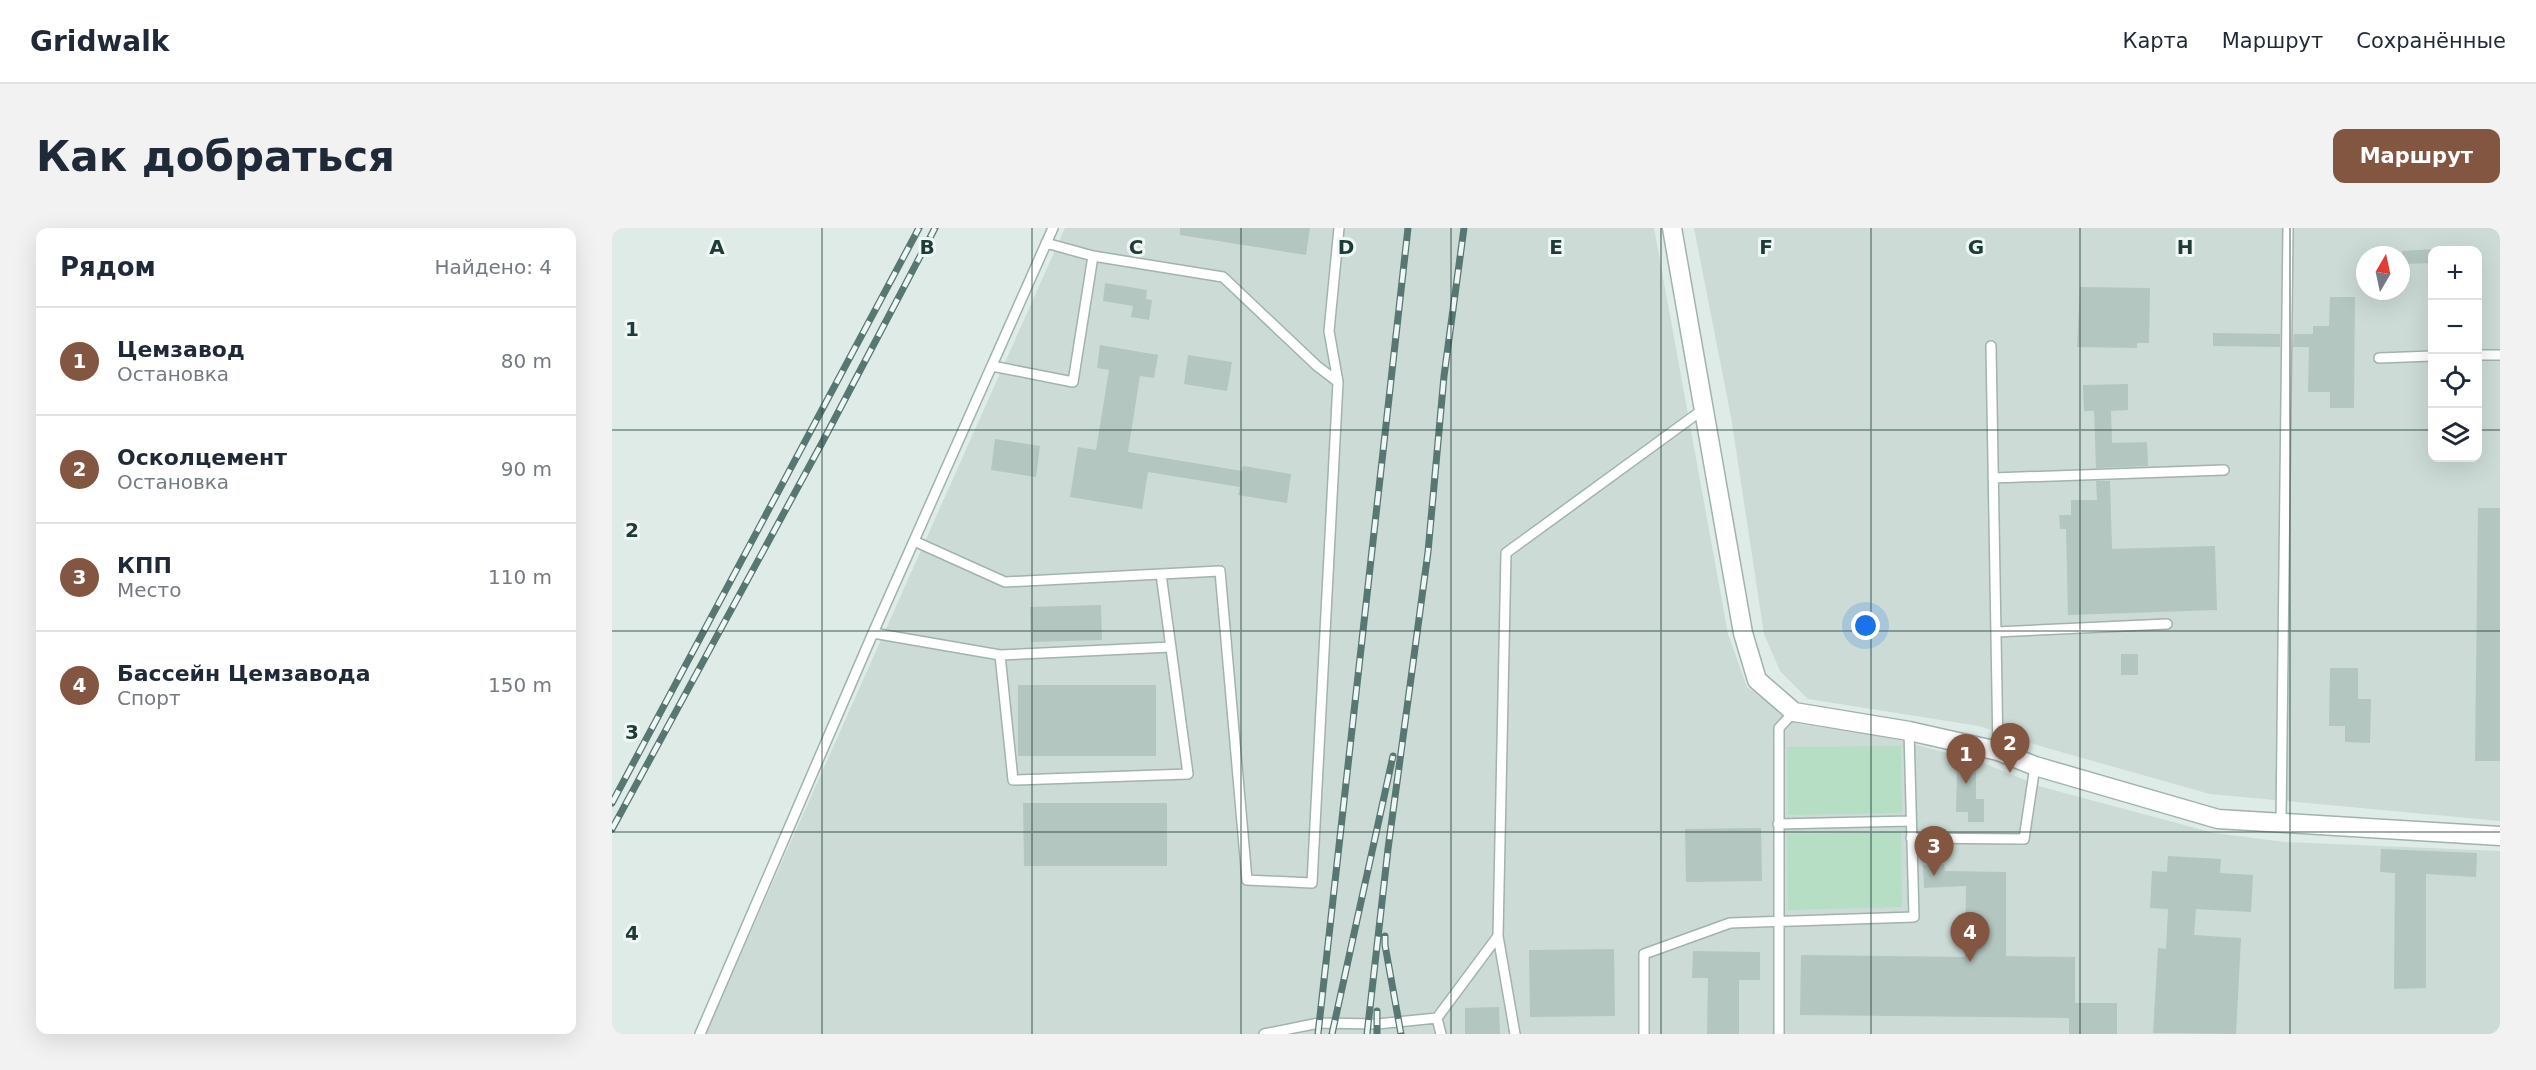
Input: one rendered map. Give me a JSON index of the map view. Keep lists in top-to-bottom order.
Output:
{
  "north": "top",
  "page": {
    "header": "Gridwalk",
    "nav": ["Карта", "Маршрут", "Сохранённые"],
    "buttons": "Маршрут",
    "title": "Как добраться",
    "heading": ["Рядом", "Найдено: 4"],
    "map_buttons": ["+", "−"],
    "list": [
      {
        "mark": "1",
        "name": "Цемзавод",
        "note": "Остановка",
        "value": "80 m"
      },
      {
        "mark": "2",
        "name": "Осколцемент",
        "note": "Остановка",
        "value": "90 m"
      },
      {
        "mark": "3",
        "name": "КПП",
        "note": "Место",
        "value": "110 m"
      },
      {
        "mark": "4",
        "name": "Бассейн Цемзавода",
        "note": "Спорт",
        "value": "150 m"
      }
    ],
    "pins": [
      "2",
      "1",
      "3",
      "4"
    ]
  },
  "grid": {
    "columns": [
      "A",
      "B",
      "C",
      "D",
      "E",
      "F",
      "G",
      "H"
    ],
    "rows": [
      "1",
      "2",
      "3",
      "4"
    ]
  }
}
